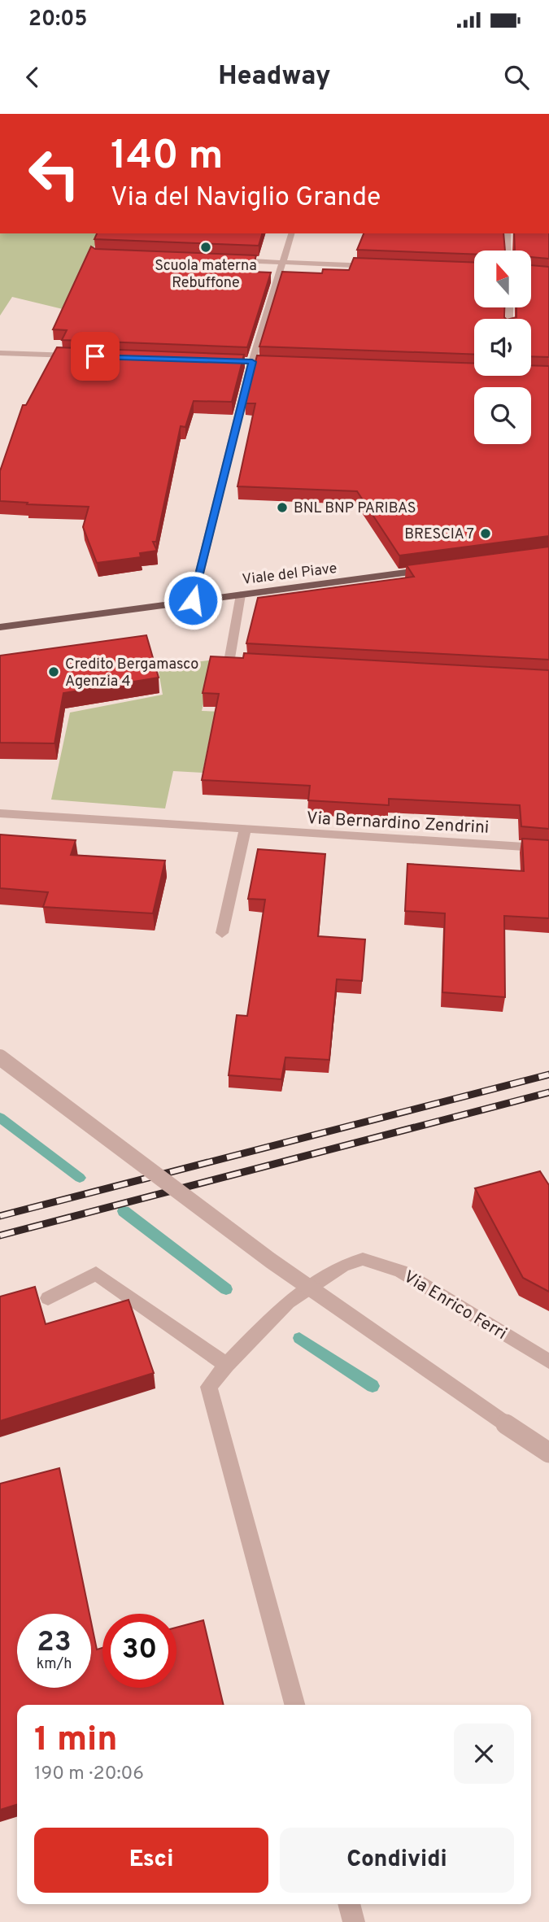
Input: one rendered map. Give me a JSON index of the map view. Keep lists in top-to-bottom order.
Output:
{
  "streets": {
    "main road": ["Viale del Piave"],
    "street": ["Via Bernardino Zendrini", "Via Enrico Ferri"]
  },
  "places": [
    "Scuola materna Rebuffone",
    "BNL BNP PARIBAS",
    "BRESCIA 7",
    "Credito Bergamasco Agenzia 4"
  ],
  "north": "top",
  "page": {
    "status": "20:05",
    "header": "Headway",
    "turn": ["140 m", "Via del Naviglio Grande"],
    "speed": "23 km/h",
    "limit": "30",
    "heading": ["1 min", "190 m · 20:06"],
    "buttons": ["Esci", "Condividi"]
  }
}
